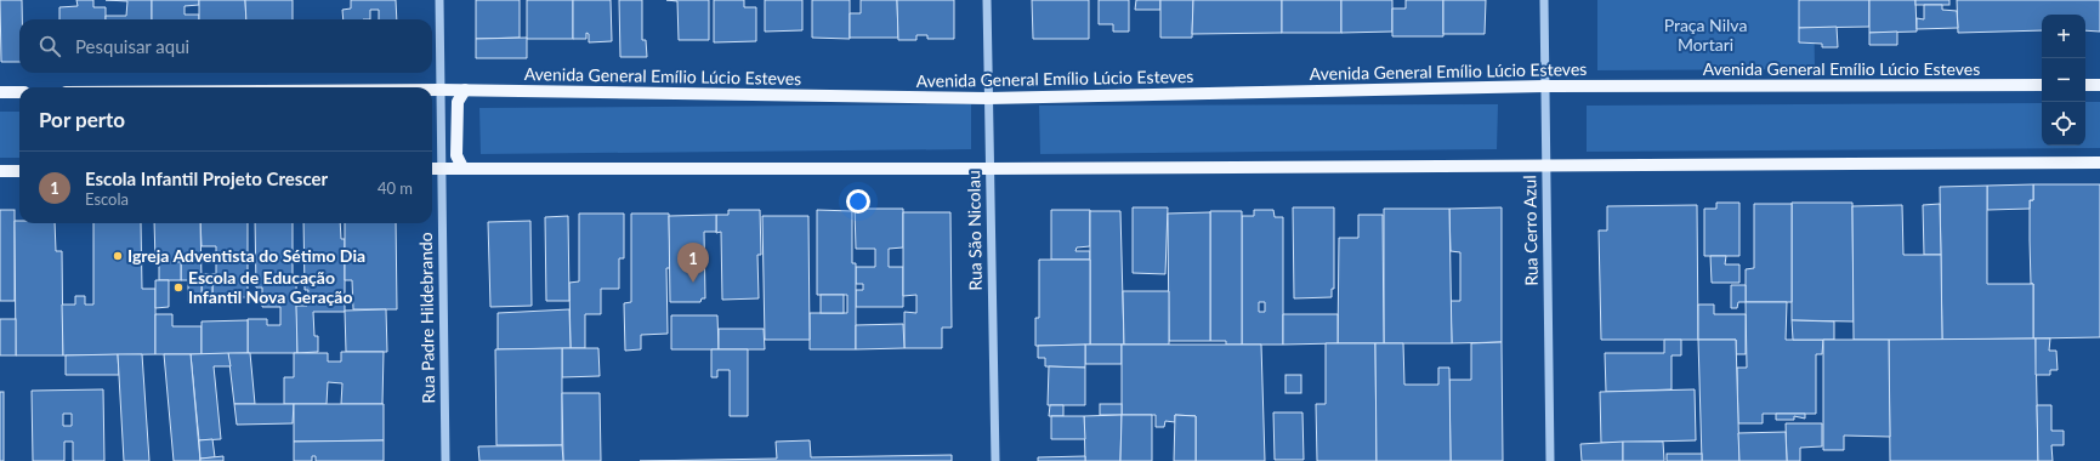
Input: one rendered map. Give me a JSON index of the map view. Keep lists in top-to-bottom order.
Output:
{
  "streets": {
    "main road": ["Avenida General Emílio Lúcio Esteves"],
    "street": ["Rua São Nicolau", "Rua Cerro Azul", "Rua Padre Hildebrando"]
  },
  "crossings": [
    ["Avenida General Emílio Lúcio Esteves", "Rua São Nicolau"],
    ["Avenida General Emílio Lúcio Esteves", "Rua Cerro Azul"],
    ["Avenida General Emílio Lúcio Esteves", "Rua Padre Hildebrando"]
  ],
  "parks": ["Praça Nilva Mortari"],
  "places": ["Igreja Adventista do Sétimo Dia", "Escola de Educação Infantil Nova Geração"],
  "page": {
    "map_buttons": ["+", "−"],
    "search": "Pesquisar aqui",
    "heading": "Por perto",
    "list": [
      {
        "mark": "1",
        "name": "Escola Infantil Projeto Crescer",
        "note": "Escola",
        "value": "40 m"
      }
    ],
    "pins": "1"
  }
}
